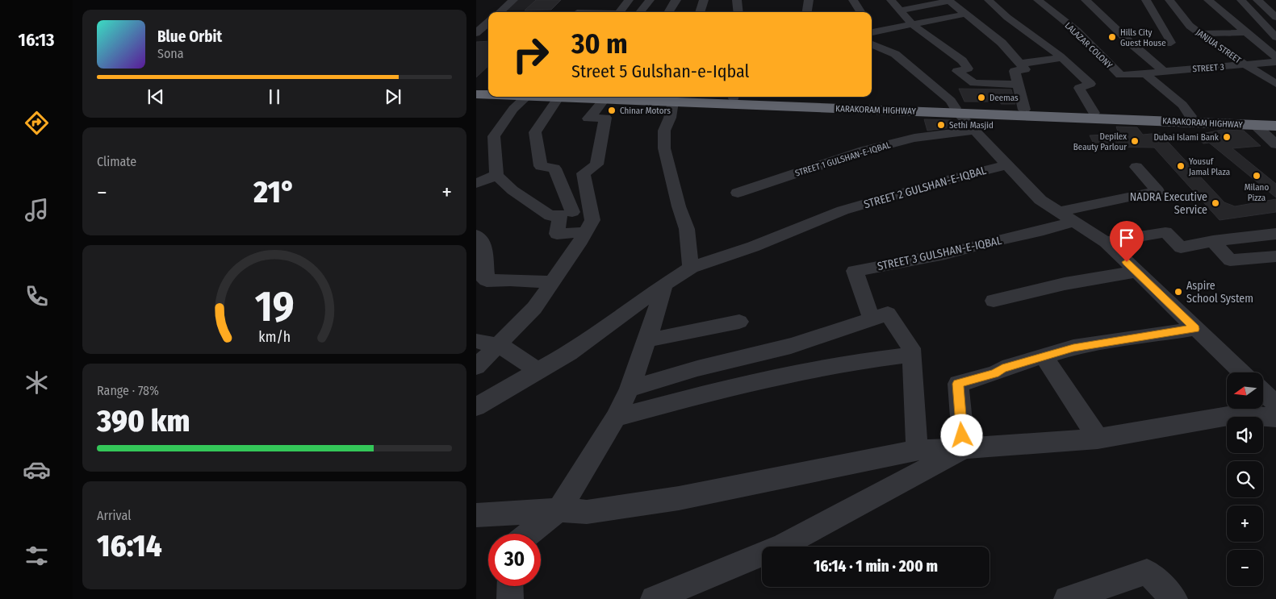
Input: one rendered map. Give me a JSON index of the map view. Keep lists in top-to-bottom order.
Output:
{
  "streets": {
    "highway": ["KARAKORAM HIGHWAY"],
    "street": [
      "LALAZAR COLONY",
      "JANJUA STREET",
      "STREET 3",
      "STREET 1 GULSHAN-E-IQBAL",
      "STREET 2 GULSHAN-E-IQBAL",
      "STREET 3 GULSHAN-E-IQBAL"
    ]
  },
  "crossings": [
    ["LALAZAR COLONY", "STREET 3"],
    ["JANJUA STREET", "STREET 3"]
  ],
  "places": [
    "Hills City Guest House",
    "Deemas",
    "Chinar Motors",
    "Sethi Masjid",
    "Dubai Islami Bank",
    "Depilex Beauty Parlour",
    "Yousuf Jamal Plaza",
    "Milano Pizza",
    "NADRA Executive Service",
    "Aspire School System"
  ],
  "north": "left",
  "page": {
    "tabs": "16:13",
    "turn": ["30 m", "Street 5 Gulshan-e-Iqbal"],
    "song": ["Blue Orbit", "Sona"],
    "tile": [
      "Climate",
      ["Range · 78%", "390 km"],
      ["Arrival", "16:14"]
    ],
    "heat": ["−", "21°", "+"],
    "map_buttons": ["+", "−"],
    "limit": "30",
    "trip": "16:14 · 1 min · 200 m",
    "gauge": ["19", "km/h"]
  }
}
